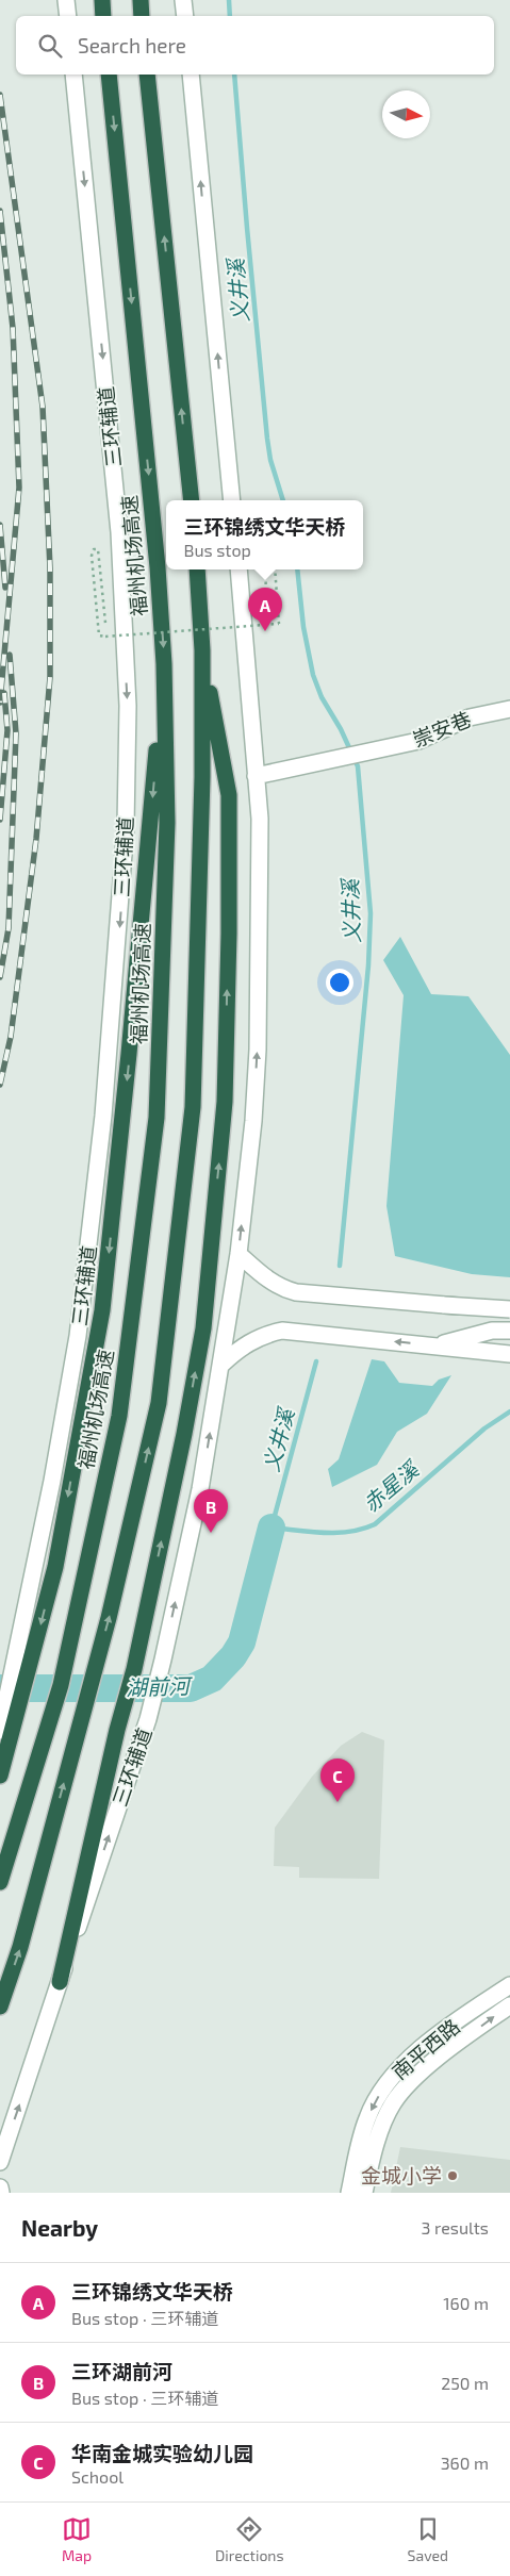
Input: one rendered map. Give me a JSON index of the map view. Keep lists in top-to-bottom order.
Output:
{
  "streets": {
    "highway": ["福州机场高速"],
    "main road": ["三环辅道", "崇安巷", "南平西路"]
  },
  "crossings": [
    ["三环辅道", "崇安巷"]
  ],
  "water": ["义井溪", "赤星溪", "湖前河"],
  "places": ["金城小学"],
  "north": "right",
  "page": {
    "search": "Search here",
    "popup": ["三环锦绣文华天桥", "Bus stop"],
    "pins": ["A", "B", "C"],
    "heading": ["Nearby", "3 results"],
    "list": [
      {
        "mark": "A",
        "name": "三环锦绣文华天桥",
        "note": "Bus stop · 三环辅道",
        "value": "160 m"
      },
      {
        "mark": "B",
        "name": "三环湖前河",
        "note": "Bus stop · 三环辅道",
        "value": "250 m"
      },
      {
        "mark": "C",
        "name": "华南金城实验幼儿园",
        "note": "School",
        "value": "360 m"
      }
    ],
    "nav": ["Map", "Directions", "Saved"]
  }
}
